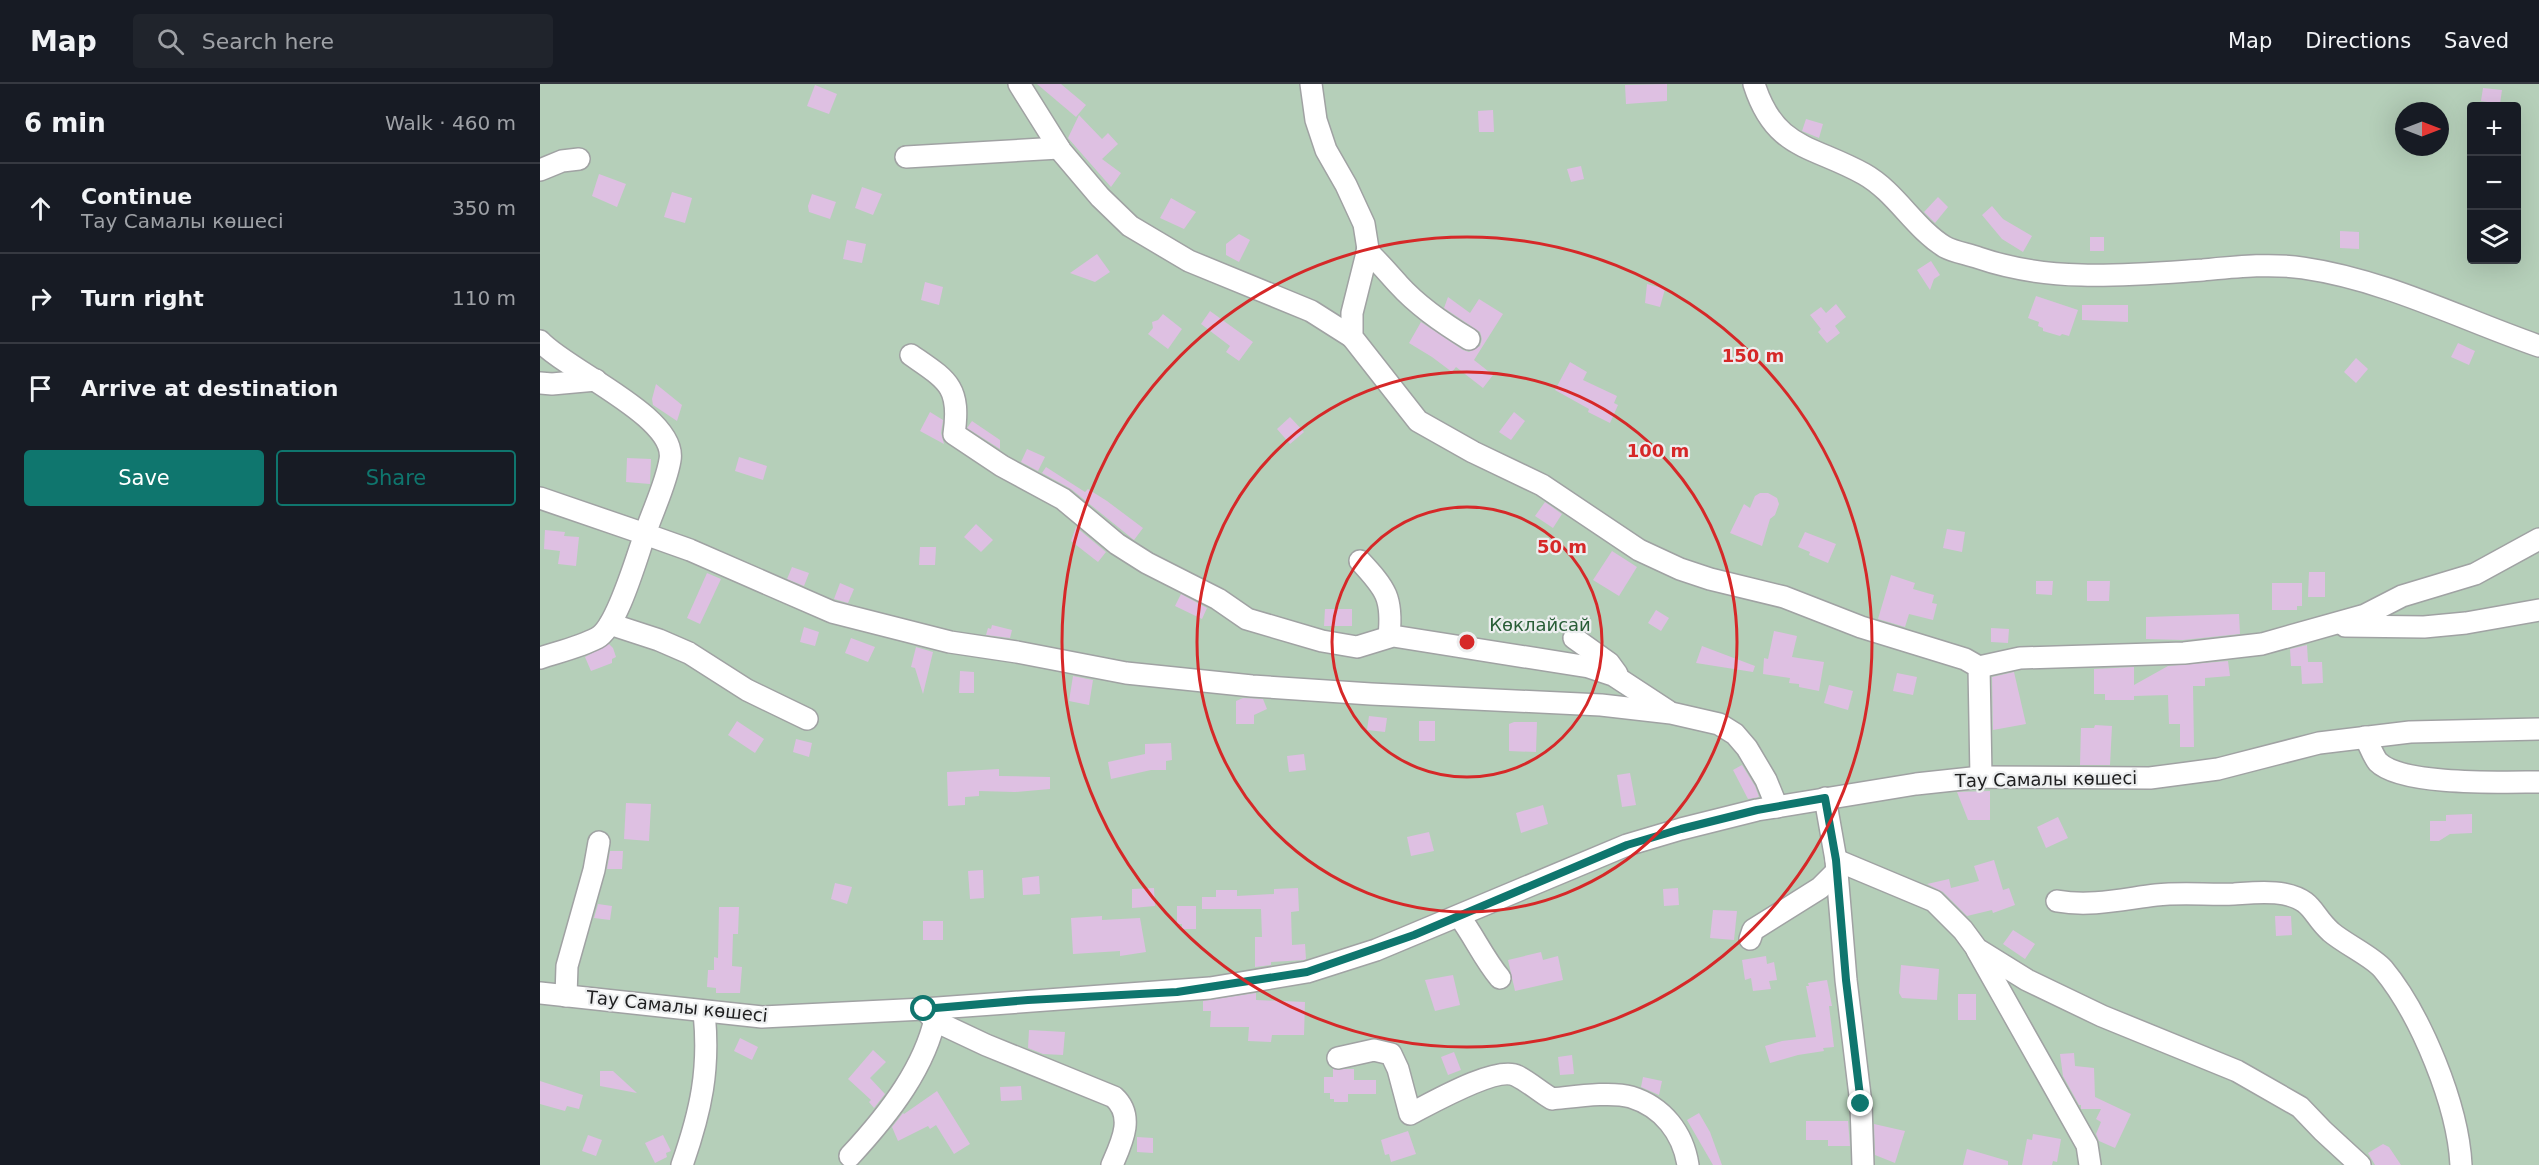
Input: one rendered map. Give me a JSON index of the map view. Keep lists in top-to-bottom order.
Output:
{
  "streets": {
    "street": ["Тау Самалы көшесі"]
  },
  "parks": ["Көклайсай"],
  "north": "right",
  "page": {
    "header": "Map",
    "search": "Search here",
    "nav": ["Map", "Directions", "Saved"],
    "heading": ["6 min", "Walk · 460 m"],
    "map_buttons": ["+", "−"],
    "list": [
      ["Continue", "Тау Самалы көшесі", "350 m"],
      ["Turn right", "110 m"],
      "Arrive at destination"
    ],
    "buttons": ["Save", "Share"]
  },
  "rings": ["150 m", "100 m", "50 m"]
}
